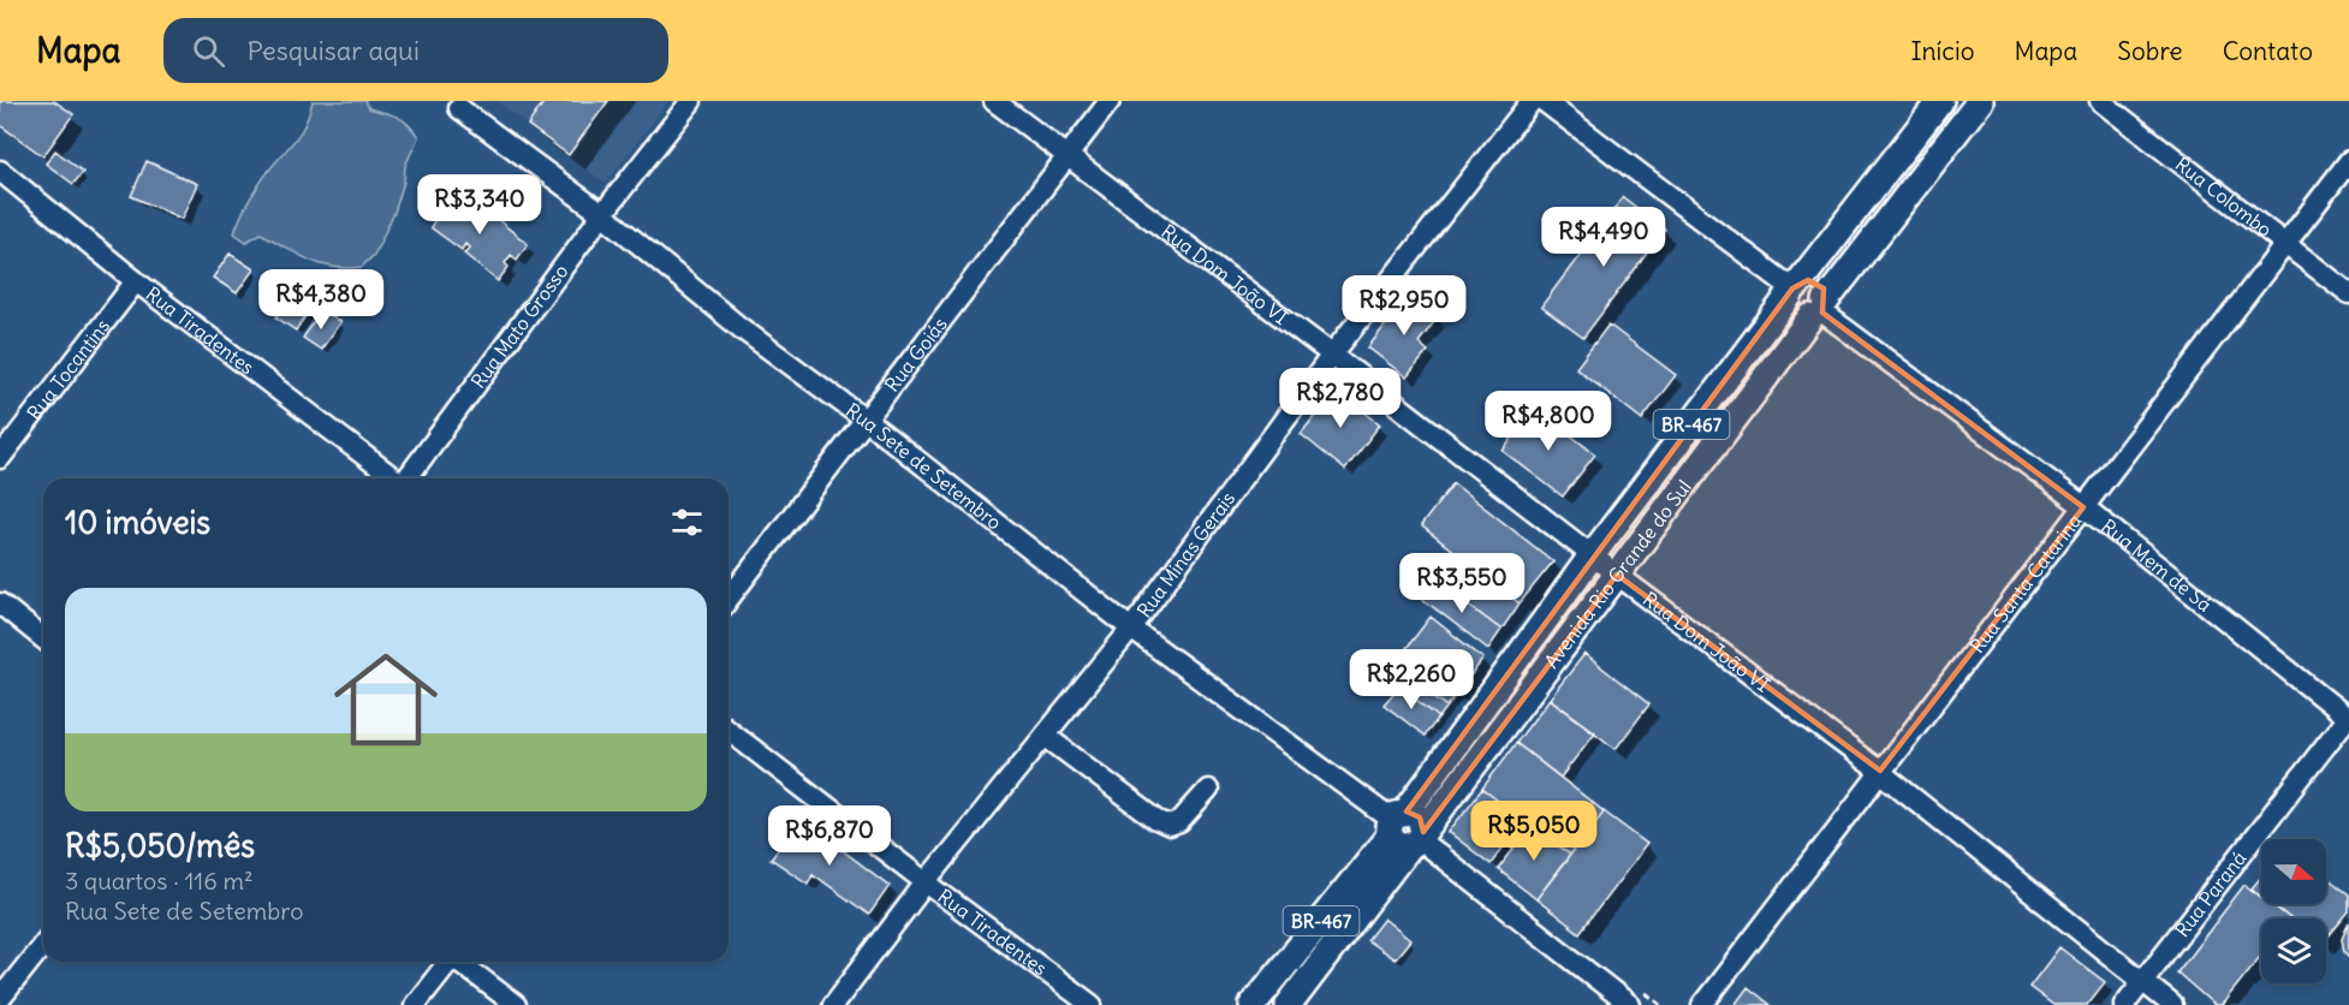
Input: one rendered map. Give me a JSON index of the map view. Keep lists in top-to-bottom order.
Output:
{
  "streets": {
    "main road": ["BR-467", "Avenida Rio Grande do Sul"],
    "street": [
      "Rua Colombo",
      "Rua Dom João VI",
      "Rua Mato Grosso",
      "Rua Tiradentes",
      "Rua Goiás",
      "Rua Tocantins",
      "Rua Sete de Setembro",
      "Rua Minas Gerais",
      "Rua Mem de Sá",
      "Rua Santa Catarina",
      "Rua Paraná"
    ]
  },
  "crossings": [
    ["Rua Colombo", "Rua Santa Catarina"],
    ["Rua Dom João VI", "Rua Goiás"],
    ["Rua Dom João VI", "Rua Minas Gerais"],
    ["Rua Dom João VI", "Avenida Rio Grande do Sul"],
    ["Rua Dom João VI", "Rua Santa Catarina"],
    ["Rua Dom João VI", "Rua Paraná"],
    ["Rua Mato Grosso", "Rua Sete de Setembro"],
    ["Rua Tiradentes", "Rua Tocantins"],
    ["Rua Tiradentes", "Rua Minas Gerais"],
    ["Rua Goiás", "Rua Sete de Setembro"],
    ["Rua Sete de Setembro", "Rua Minas Gerais"],
    ["Rua Sete de Setembro", "Avenida Rio Grande do Sul"],
    ["Rua Mem de Sá", "Avenida Rio Grande do Sul"],
    ["Rua Mem de Sá", "Rua Santa Catarina"],
    ["Rua Mem de Sá", "Rua Paraná"]
  ],
  "north": "right",
  "page": {
    "header": "Mapa",
    "search": "Pesquisar aqui",
    "nav": [
      "Início",
      "Mapa",
      "Sobre",
      "Contato"
    ],
    "price": [
      "R$3,340",
      "R$4,490",
      "R$4,380",
      "R$2,950",
      "R$2,780",
      "R$4,800",
      "R$3,550",
      "R$2,260",
      "R$5,050",
      "R$6,870"
    ],
    "heading": "10 imóveis",
    "list": [
      {
        "name": "R$5,050/mês",
        "note": "3 quartos · 116 m² · Rua Sete de Setembro"
      }
    ]
  }
}
